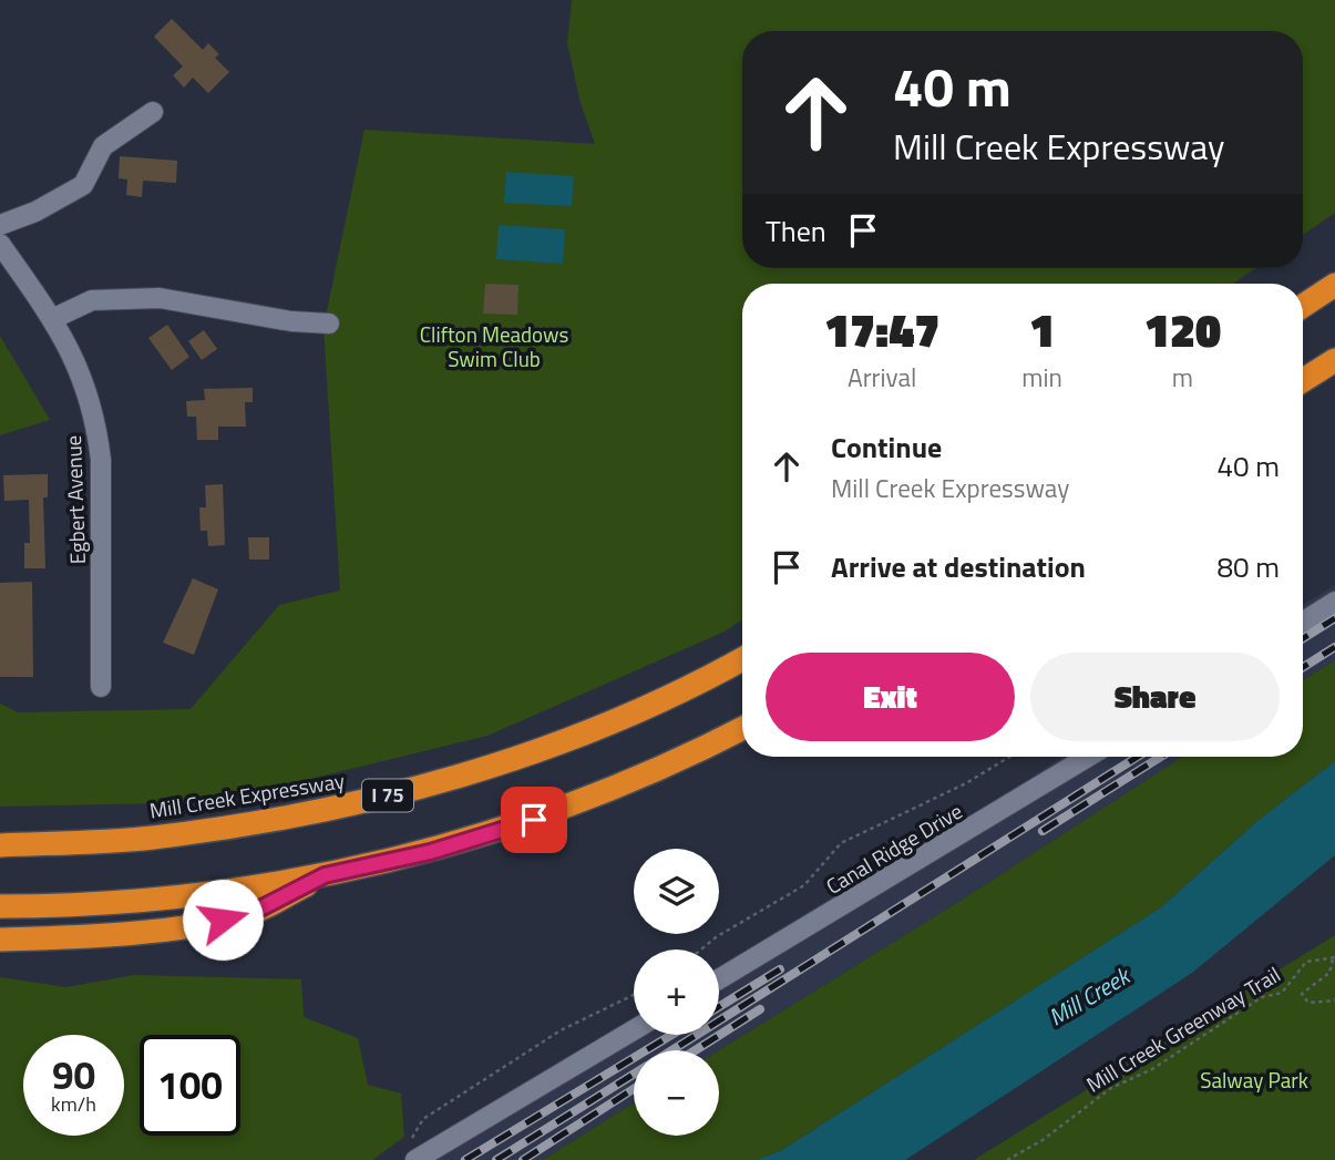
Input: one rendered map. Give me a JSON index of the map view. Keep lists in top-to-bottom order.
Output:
{
  "streets": {
    "highway": ["Mill Creek Expressway", "I 75"],
    "street": ["Egbert Avenue", "Canal Ridge Drive"],
    "path": ["Mill Creek Greenway Trail"]
  },
  "water": ["Mill Creek"],
  "parks": ["Clifton Meadows Swim Club", "Salway Park"],
  "page": {
    "turn": ["40 m", "Mill Creek Expressway"],
    "then": "Then",
    "eta": [
      "17:47",
      "Arrival",
      "1",
      "min",
      "120",
      "m"
    ],
    "list": [
      {
        "name": "Continue",
        "note": "Mill Creek Expressway",
        "value": "40 m"
      },
      {
        "name": "Arrive at destination",
        "value": "80 m"
      }
    ],
    "buttons": ["Exit", "Share"],
    "map_buttons": ["+", "−"],
    "speed": "90 km/h",
    "limit": "100"
  }
}
